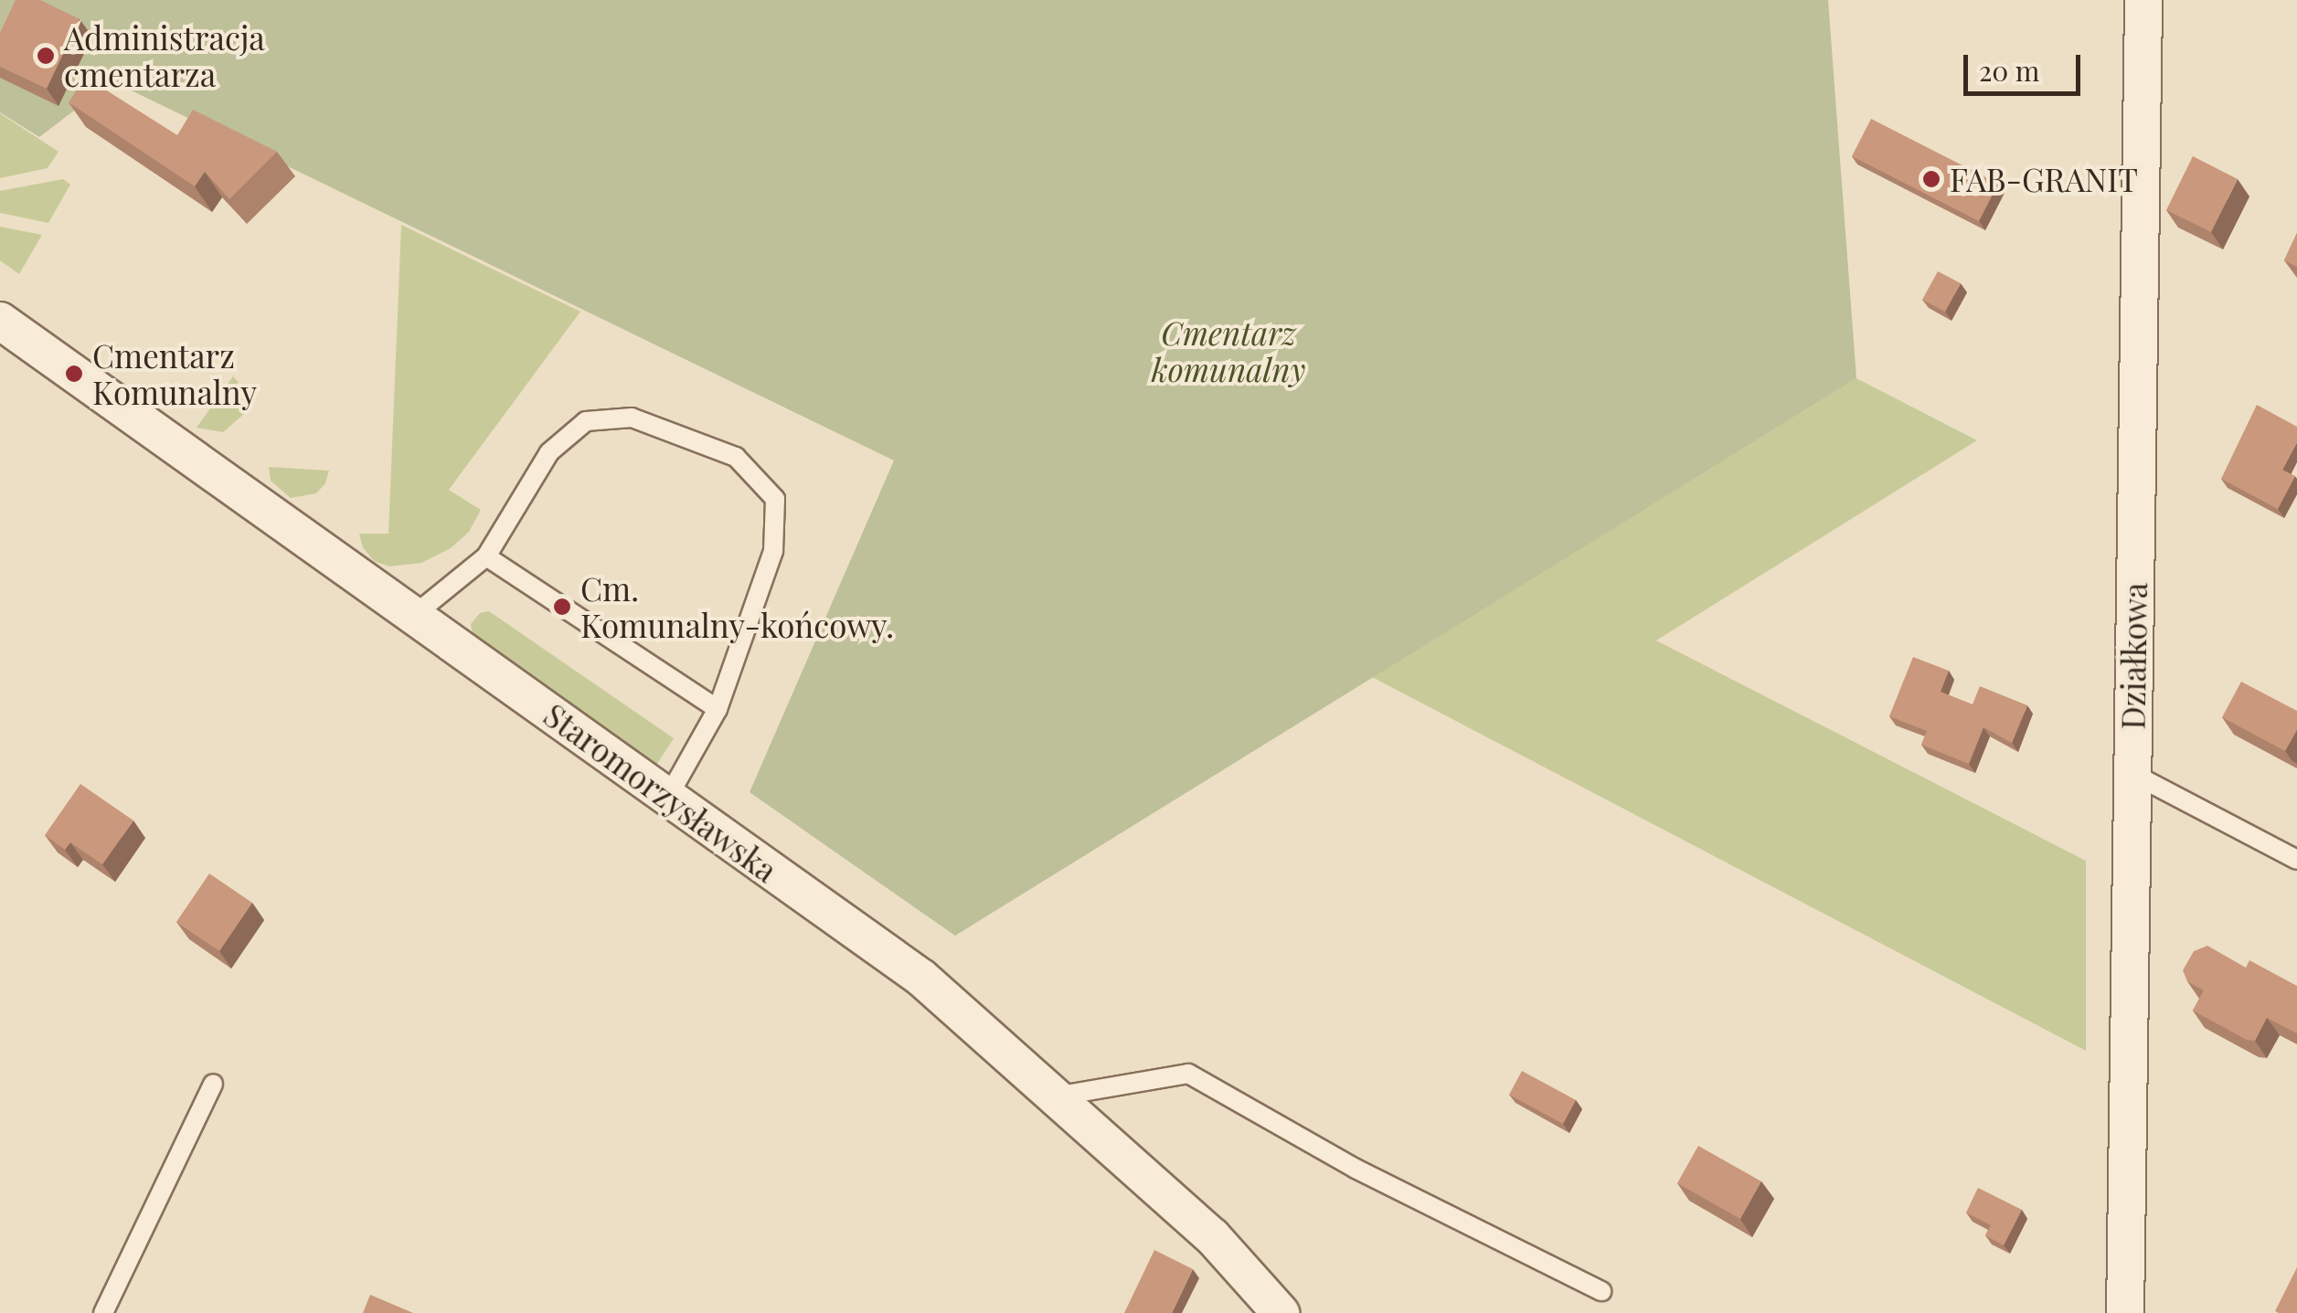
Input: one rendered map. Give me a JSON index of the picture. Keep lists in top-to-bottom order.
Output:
{
  "streets": {
    "street": ["Działkowa", "Staromorzysławska"]
  },
  "parks": ["Cmentarz komunalny"],
  "places": [
    "Administracja cmentarza",
    "FAB-GRANIT",
    "Cmentarz Komunalny",
    "Cm. Komunalny-końcowy."
  ],
  "scale_bar": "20 m"
}
